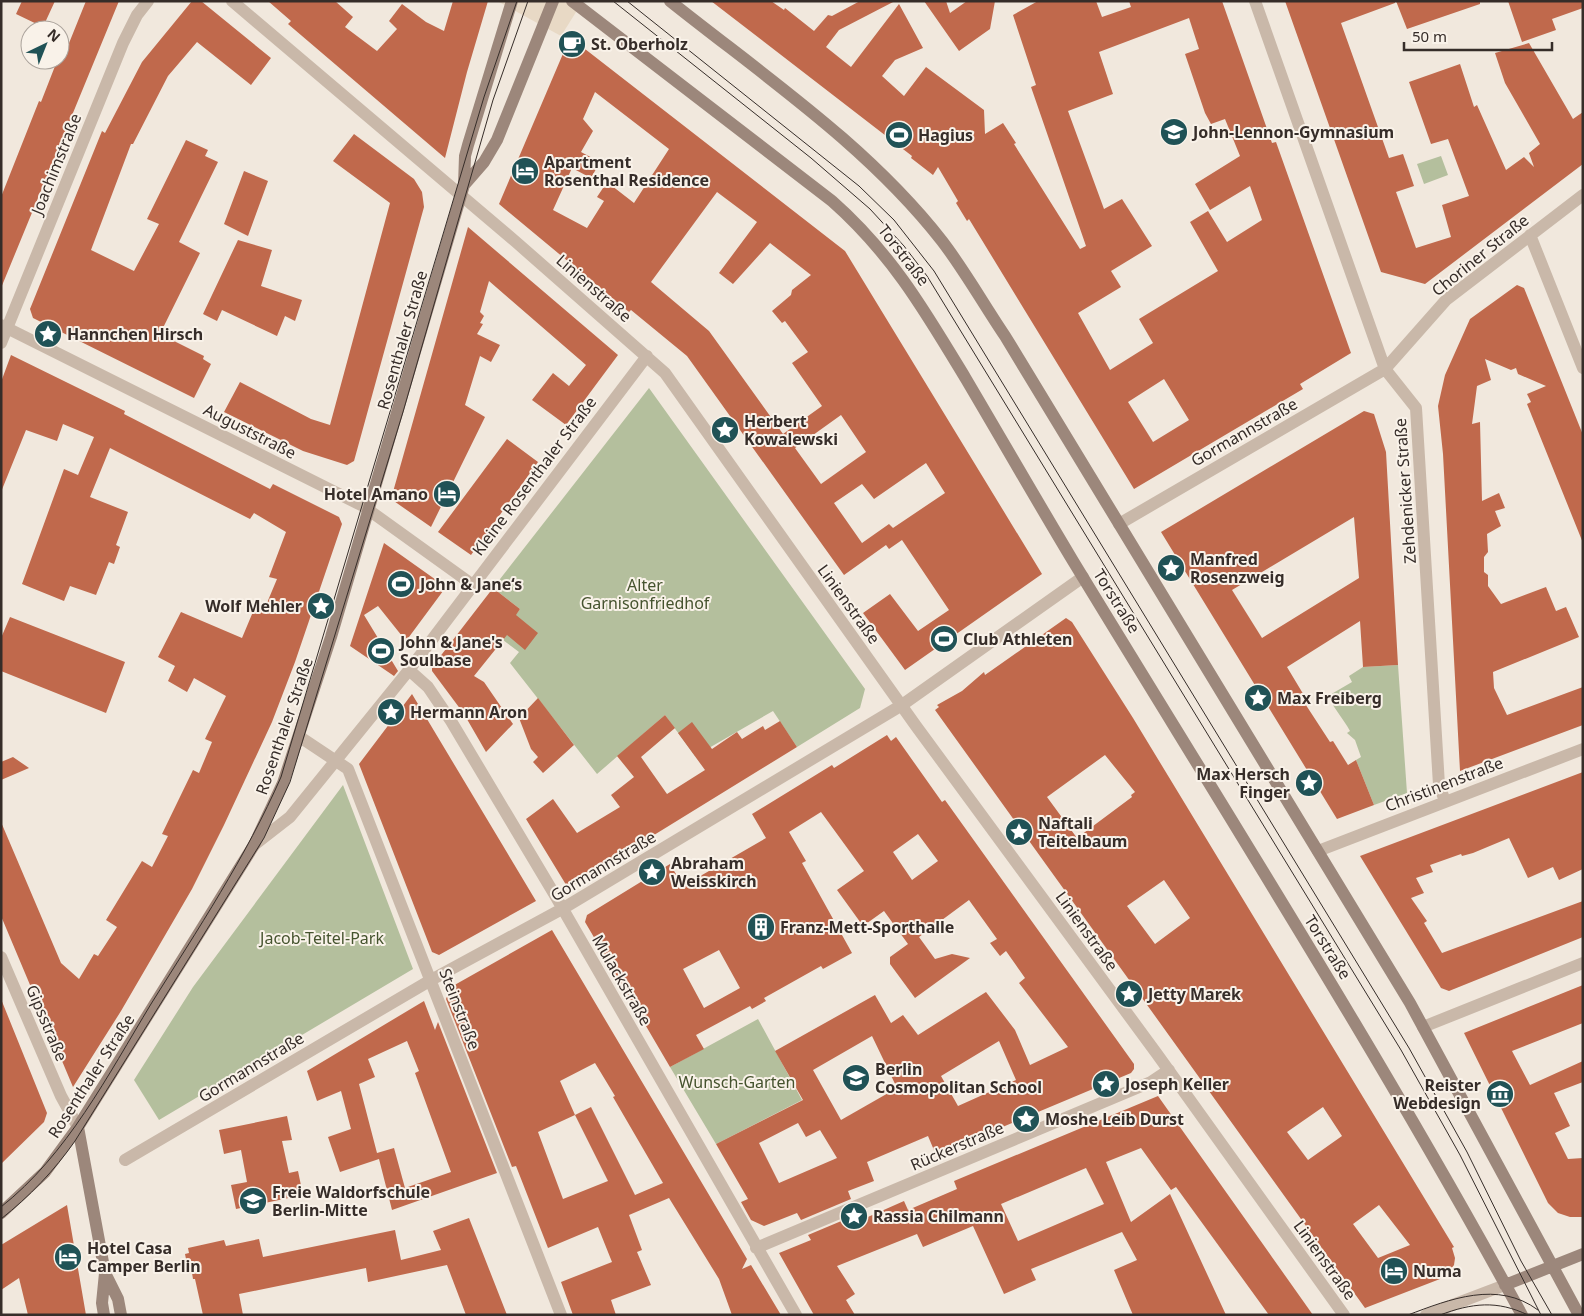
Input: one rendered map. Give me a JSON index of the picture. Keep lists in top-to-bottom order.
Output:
{
  "streets": {
    "main road": ["Torstraße", "Rosenthaler Straße"],
    "street": [
      "Joachimstraße",
      "Choriner Straße",
      "Linienstraße",
      "Auguststraße",
      "Gormannstraße",
      "Kleine Rosenthaler Straße",
      "Zehdenicker Straße",
      "Christinenstraße",
      "Mulackstraße",
      "Steinstraße",
      "Gipsstraße",
      "Rückerstraße"
    ]
  },
  "crossings": [
    ["Joachimstraße", "Auguststraße"],
    ["Torstraße", "Gormannstraße"],
    ["Choriner Straße", "Gormannstraße"],
    ["Choriner Straße", "Zehdenicker Straße"],
    ["Linienstraße", "Rosenthaler Straße"],
    ["Linienstraße", "Gormannstraße"],
    ["Linienstraße", "Kleine Rosenthaler Straße"],
    ["Linienstraße", "Rückerstraße"],
    ["Rosenthaler Straße", "Auguststraße"],
    ["Rosenthaler Straße", "Kleine Rosenthaler Straße"],
    ["Rosenthaler Straße", "Steinstraße"],
    ["Rosenthaler Straße", "Gipsstraße"],
    ["Auguststraße", "Kleine Rosenthaler Straße"],
    ["Gormannstraße", "Zehdenicker Straße"],
    ["Gormannstraße", "Mulackstraße"],
    ["Gormannstraße", "Steinstraße"],
    ["Kleine Rosenthaler Straße", "Mulackstraße"],
    ["Kleine Rosenthaler Straße", "Steinstraße"],
    ["Zehdenicker Straße", "Christinenstraße"],
    ["Mulackstraße", "Rückerstraße"]
  ],
  "parks": ["Alter Garnisonfriedhof", "Jacob-Teitel-Park", "Wunsch-Garten"],
  "places": {
    "cafe": ["St. Oberholz"],
    "school or university": ["John-Lennon-Gymnasium", "Berlin Cosmopolitan School", "Freie Waldorfschule Berlin-Mitte"],
    "sports": [
      "Hagius",
      "John & Jane‘s",
      "Club Athleten",
      "John & Jane's Soulbase"
    ],
    "hotel": [
      "Apartment Rosenthal Residence",
      "Hotel Amano",
      "Hotel Casa Camper Berlin",
      "Numa"
    ],
    "place": [
      "Hannchen Hirsch",
      "Herbert Kowalewski",
      "Manfred Rosenzweig",
      "Wolf Mehler",
      "Max Freiberg",
      "Hermann Aron",
      "Max Hersch Finger",
      "Naftali Teitelbaum",
      "Abraham Weisskirch",
      "Jetty Marek",
      "Joseph Keller",
      "Moshe Leib Durst",
      "Rassia Chilmann"
    ],
    "building": ["Franz-Mett-Sporthalle"],
    "museum": ["Reister Webdesign"]
  },
  "scale_bar": "50 m",
  "north": "top right"
}
